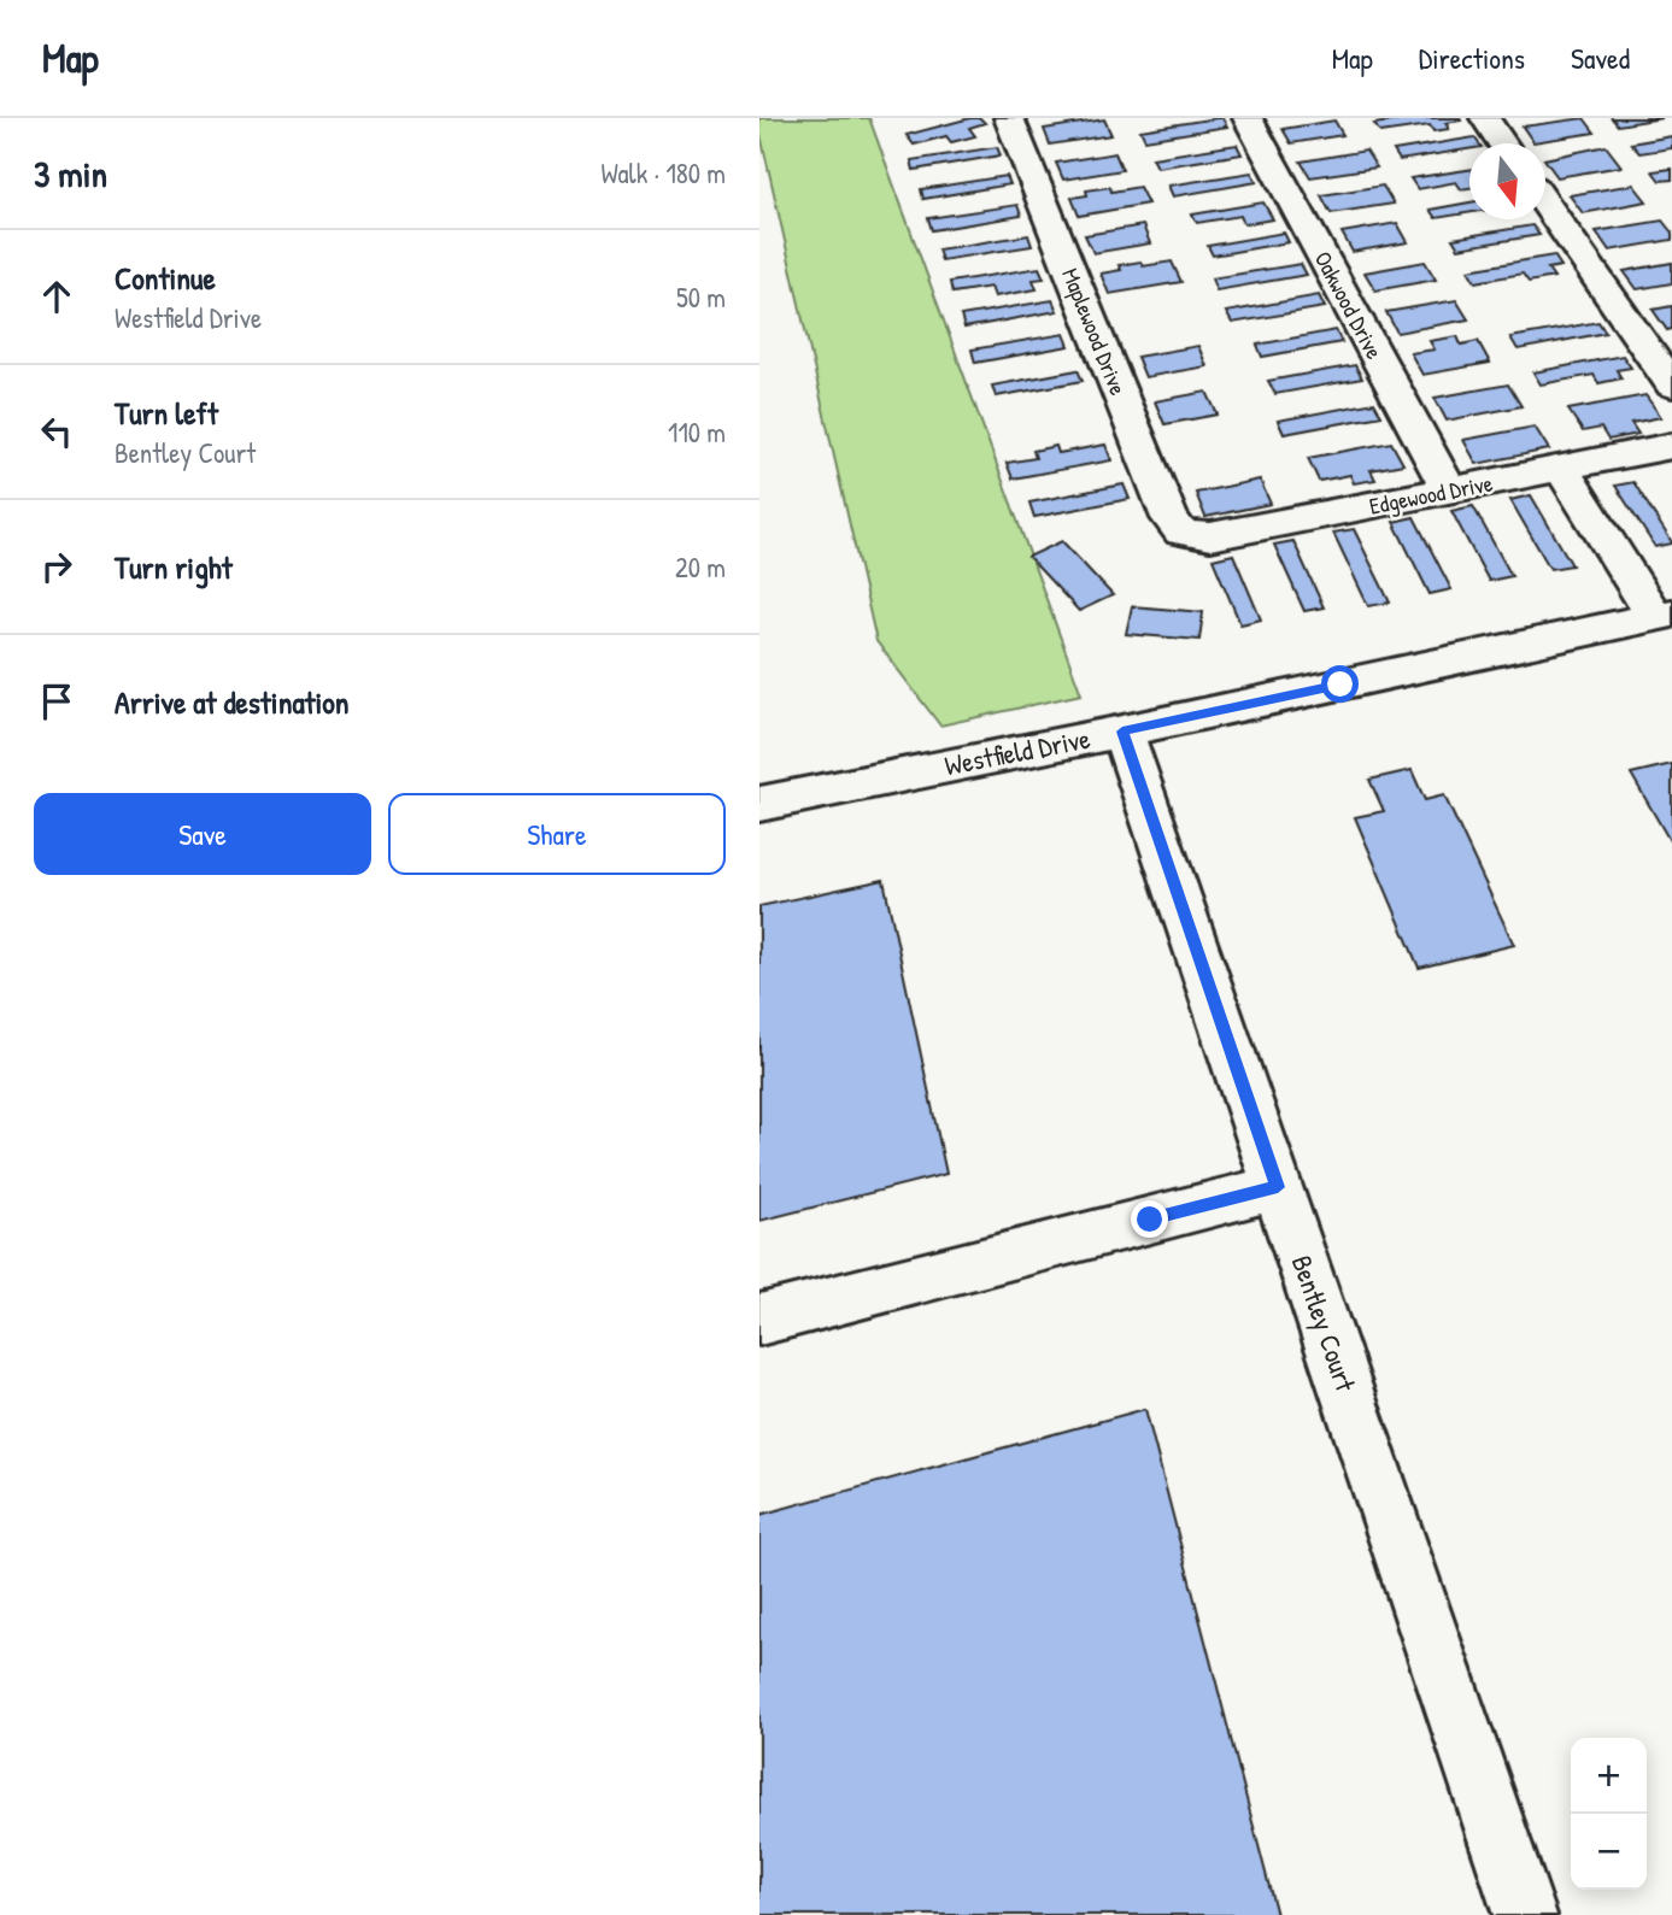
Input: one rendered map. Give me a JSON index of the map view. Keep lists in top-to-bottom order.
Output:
{
  "streets": {
    "street": [
      "Oakwood Drive",
      "Maplewood Drive",
      "Edgewood Drive",
      "Westfield Drive",
      "Bentley Court"
    ]
  },
  "crossings": [
    ["Oakwood Drive", "Edgewood Drive"],
    ["Maplewood Drive", "Edgewood Drive"],
    ["Westfield Drive", "Bentley Court"]
  ],
  "north": "bottom",
  "page": {
    "header": "Map",
    "nav": ["Map", "Directions", "Saved"],
    "heading": ["3 min", "Walk · 180 m"],
    "list": [
      ["Continue", "Westfield Drive", "50 m"],
      ["Turn left", "Bentley Court", "110 m"],
      ["Turn right", "20 m"],
      "Arrive at destination"
    ],
    "buttons": ["Save", "Share"],
    "map_buttons": ["+", "−"]
  }
}
